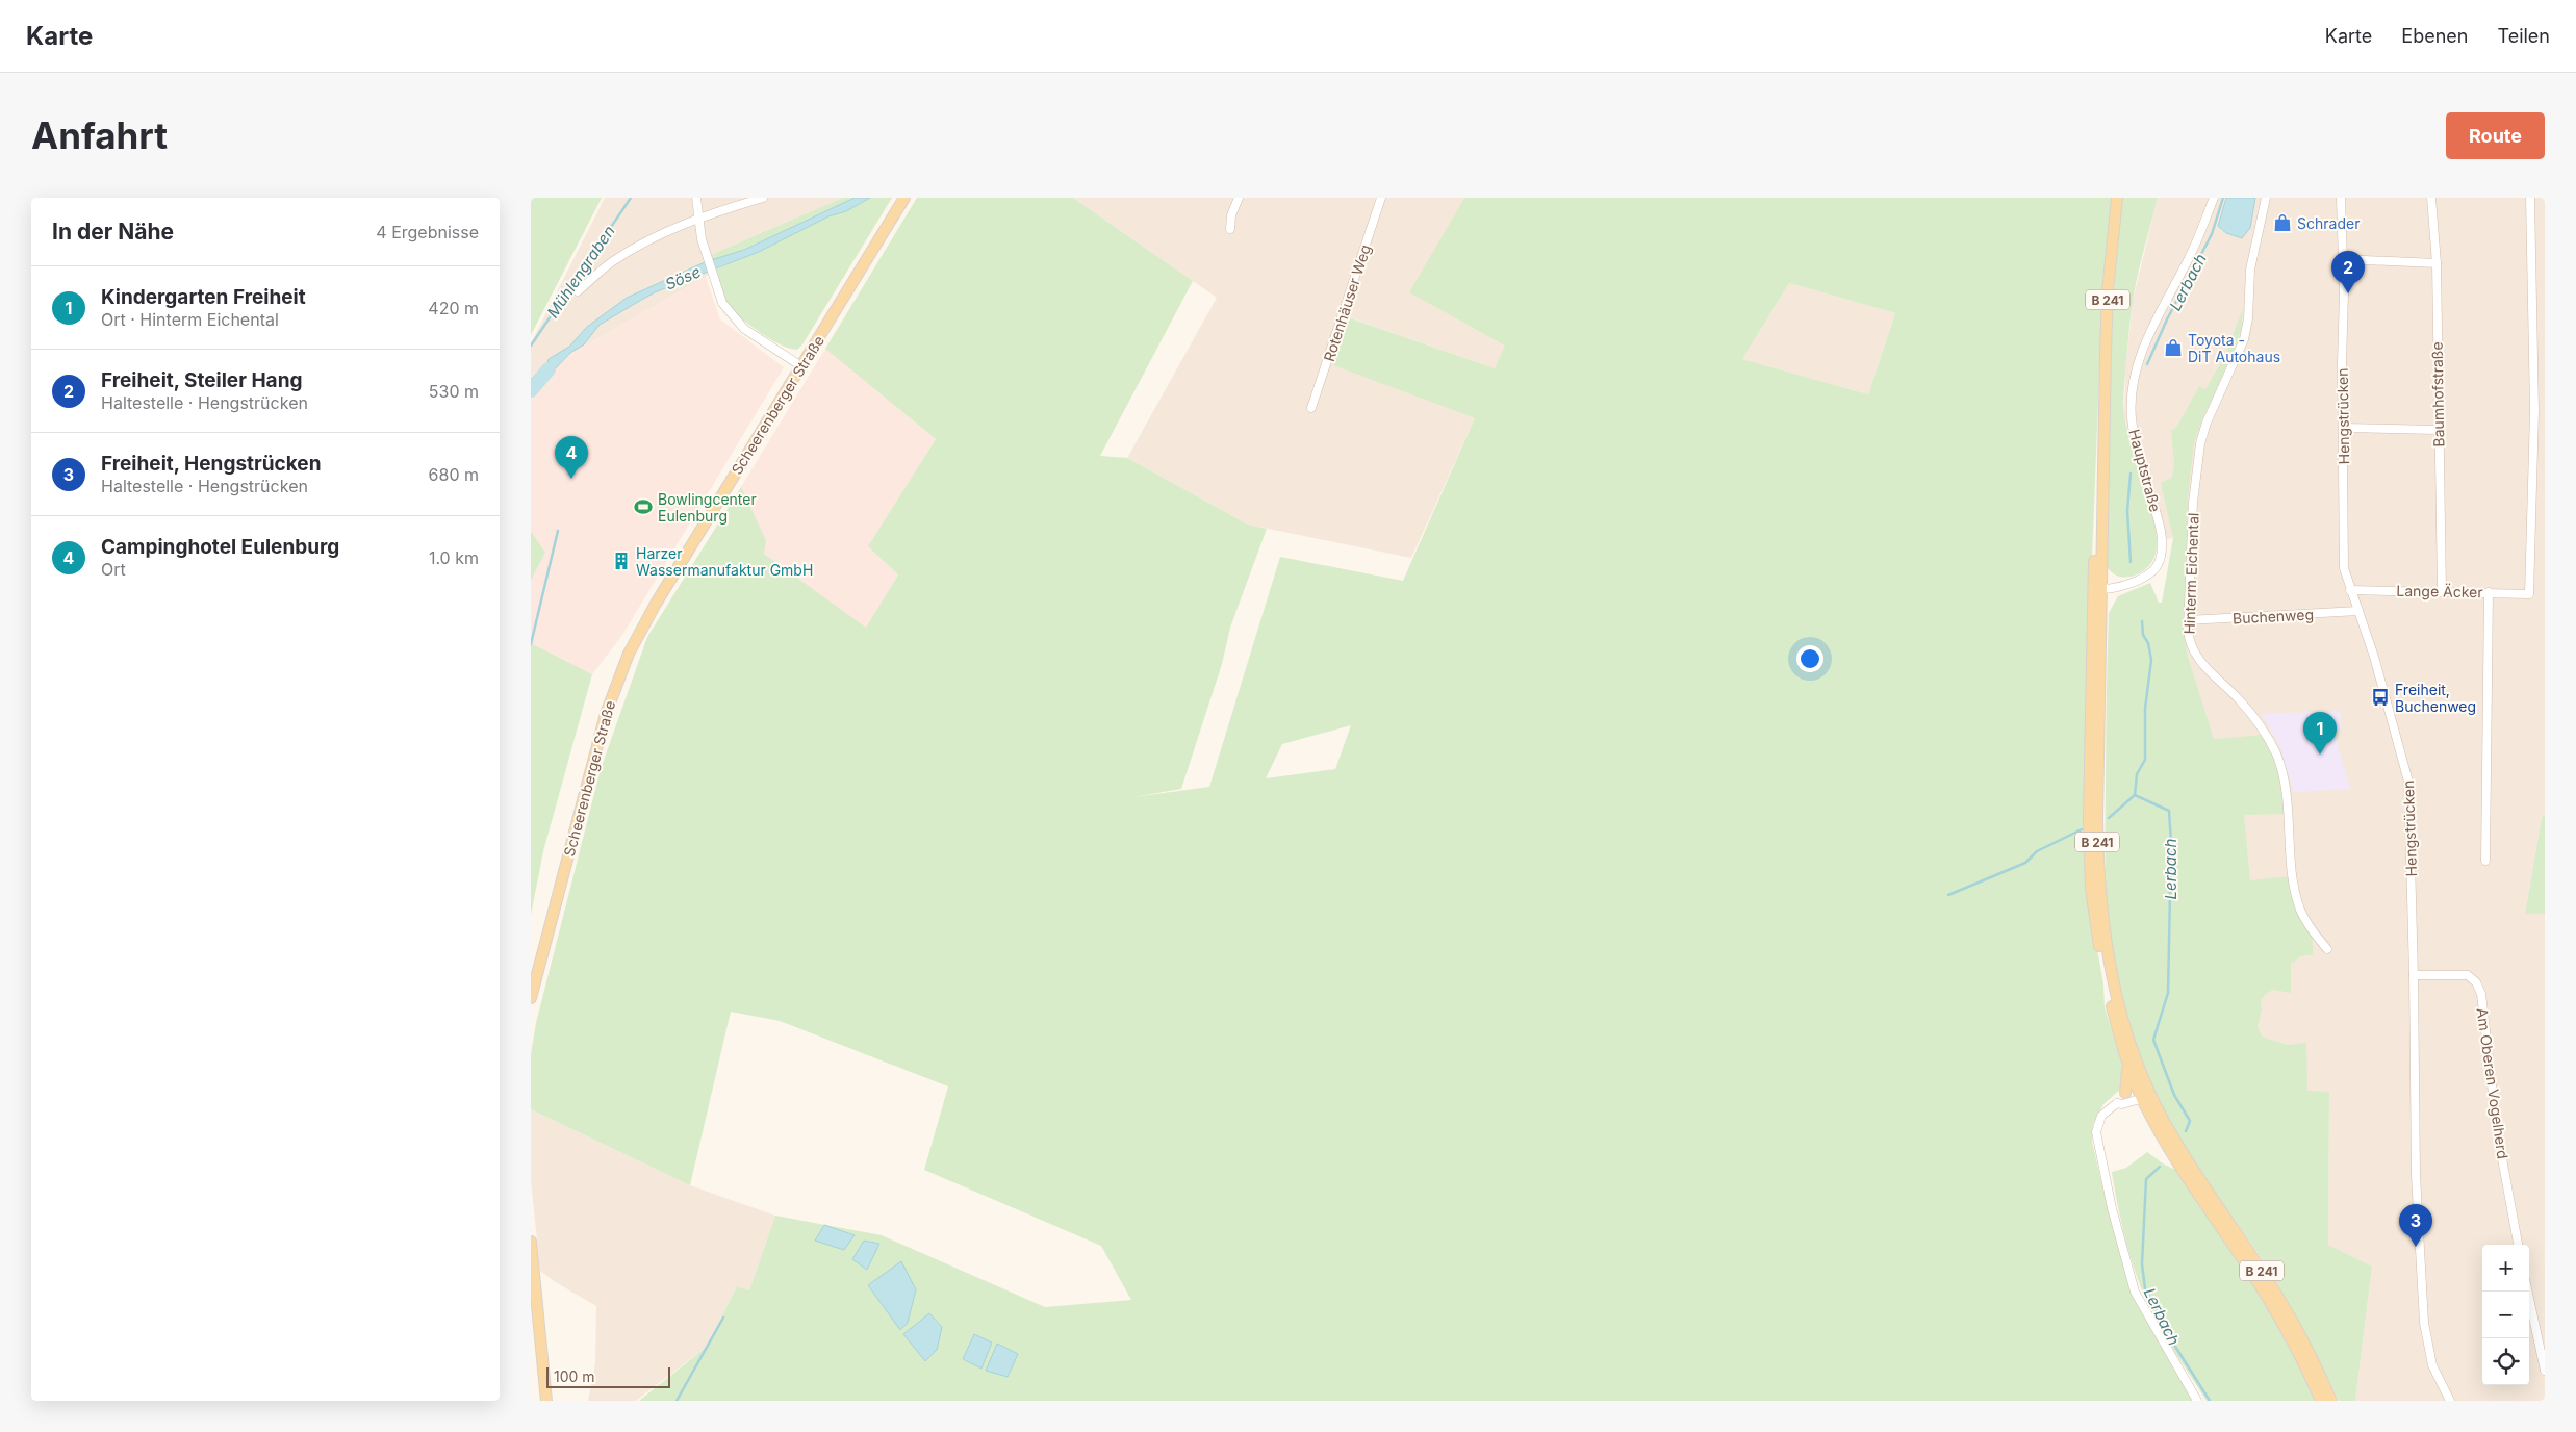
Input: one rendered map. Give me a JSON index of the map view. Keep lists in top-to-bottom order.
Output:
{
  "streets": {
    "main road": ["B 241", "Scheerenberger Straße"],
    "street": [
      "Rotenhäuser Weg",
      "Baumhofstraße",
      "Hengstrücken",
      "Hauptstraße",
      "Hinterm Eichental",
      "Lange Äcker",
      "Buchenweg",
      "Am Oberen Vogelherd"
    ]
  },
  "crossings": [
    ["B 241", "Hauptstraße"],
    ["Baumhofstraße", "Lange Äcker"],
    ["Hengstrücken", "Lange Äcker"],
    ["Hengstrücken", "Buchenweg"],
    ["Hengstrücken", "Am Oberen Vogelherd"],
    ["Hinterm Eichental", "Buchenweg"]
  ],
  "water": ["Mühlengraben", "Söse", "Lerbach"],
  "places": {
    "shop": ["Schrader", "Toyota - DiT Autohaus"],
    "sports": ["Bowlingcenter Eulenburg"],
    "building": ["Harzer Wassermanufaktur GmbH"],
    "bus stop": ["Freiheit, Buchenweg"]
  },
  "scale_bar": "100 m",
  "page": {
    "header": "Karte",
    "nav": ["Karte", "Ebenen", "Teilen"],
    "buttons": "Route",
    "title": "Anfahrt",
    "heading": ["In der Nähe", "4 Ergebnisse"],
    "pins": [
      "2",
      "4",
      "1",
      "3"
    ],
    "list": [
      {
        "mark": "1",
        "name": "Kindergarten Freiheit",
        "note": "Ort · Hinterm Eichental",
        "value": "420 m"
      },
      {
        "mark": "2",
        "name": "Freiheit, Steiler Hang",
        "note": "Haltestelle · Hengstrücken",
        "value": "530 m"
      },
      {
        "mark": "3",
        "name": "Freiheit, Hengstrücken",
        "note": "Haltestelle · Hengstrücken",
        "value": "680 m"
      },
      {
        "mark": "4",
        "name": "Campinghotel Eulenburg",
        "note": "Ort",
        "value": "1.0 km"
      }
    ],
    "map_buttons": ["+", "−"],
    "scale": "100 m"
  }
}
